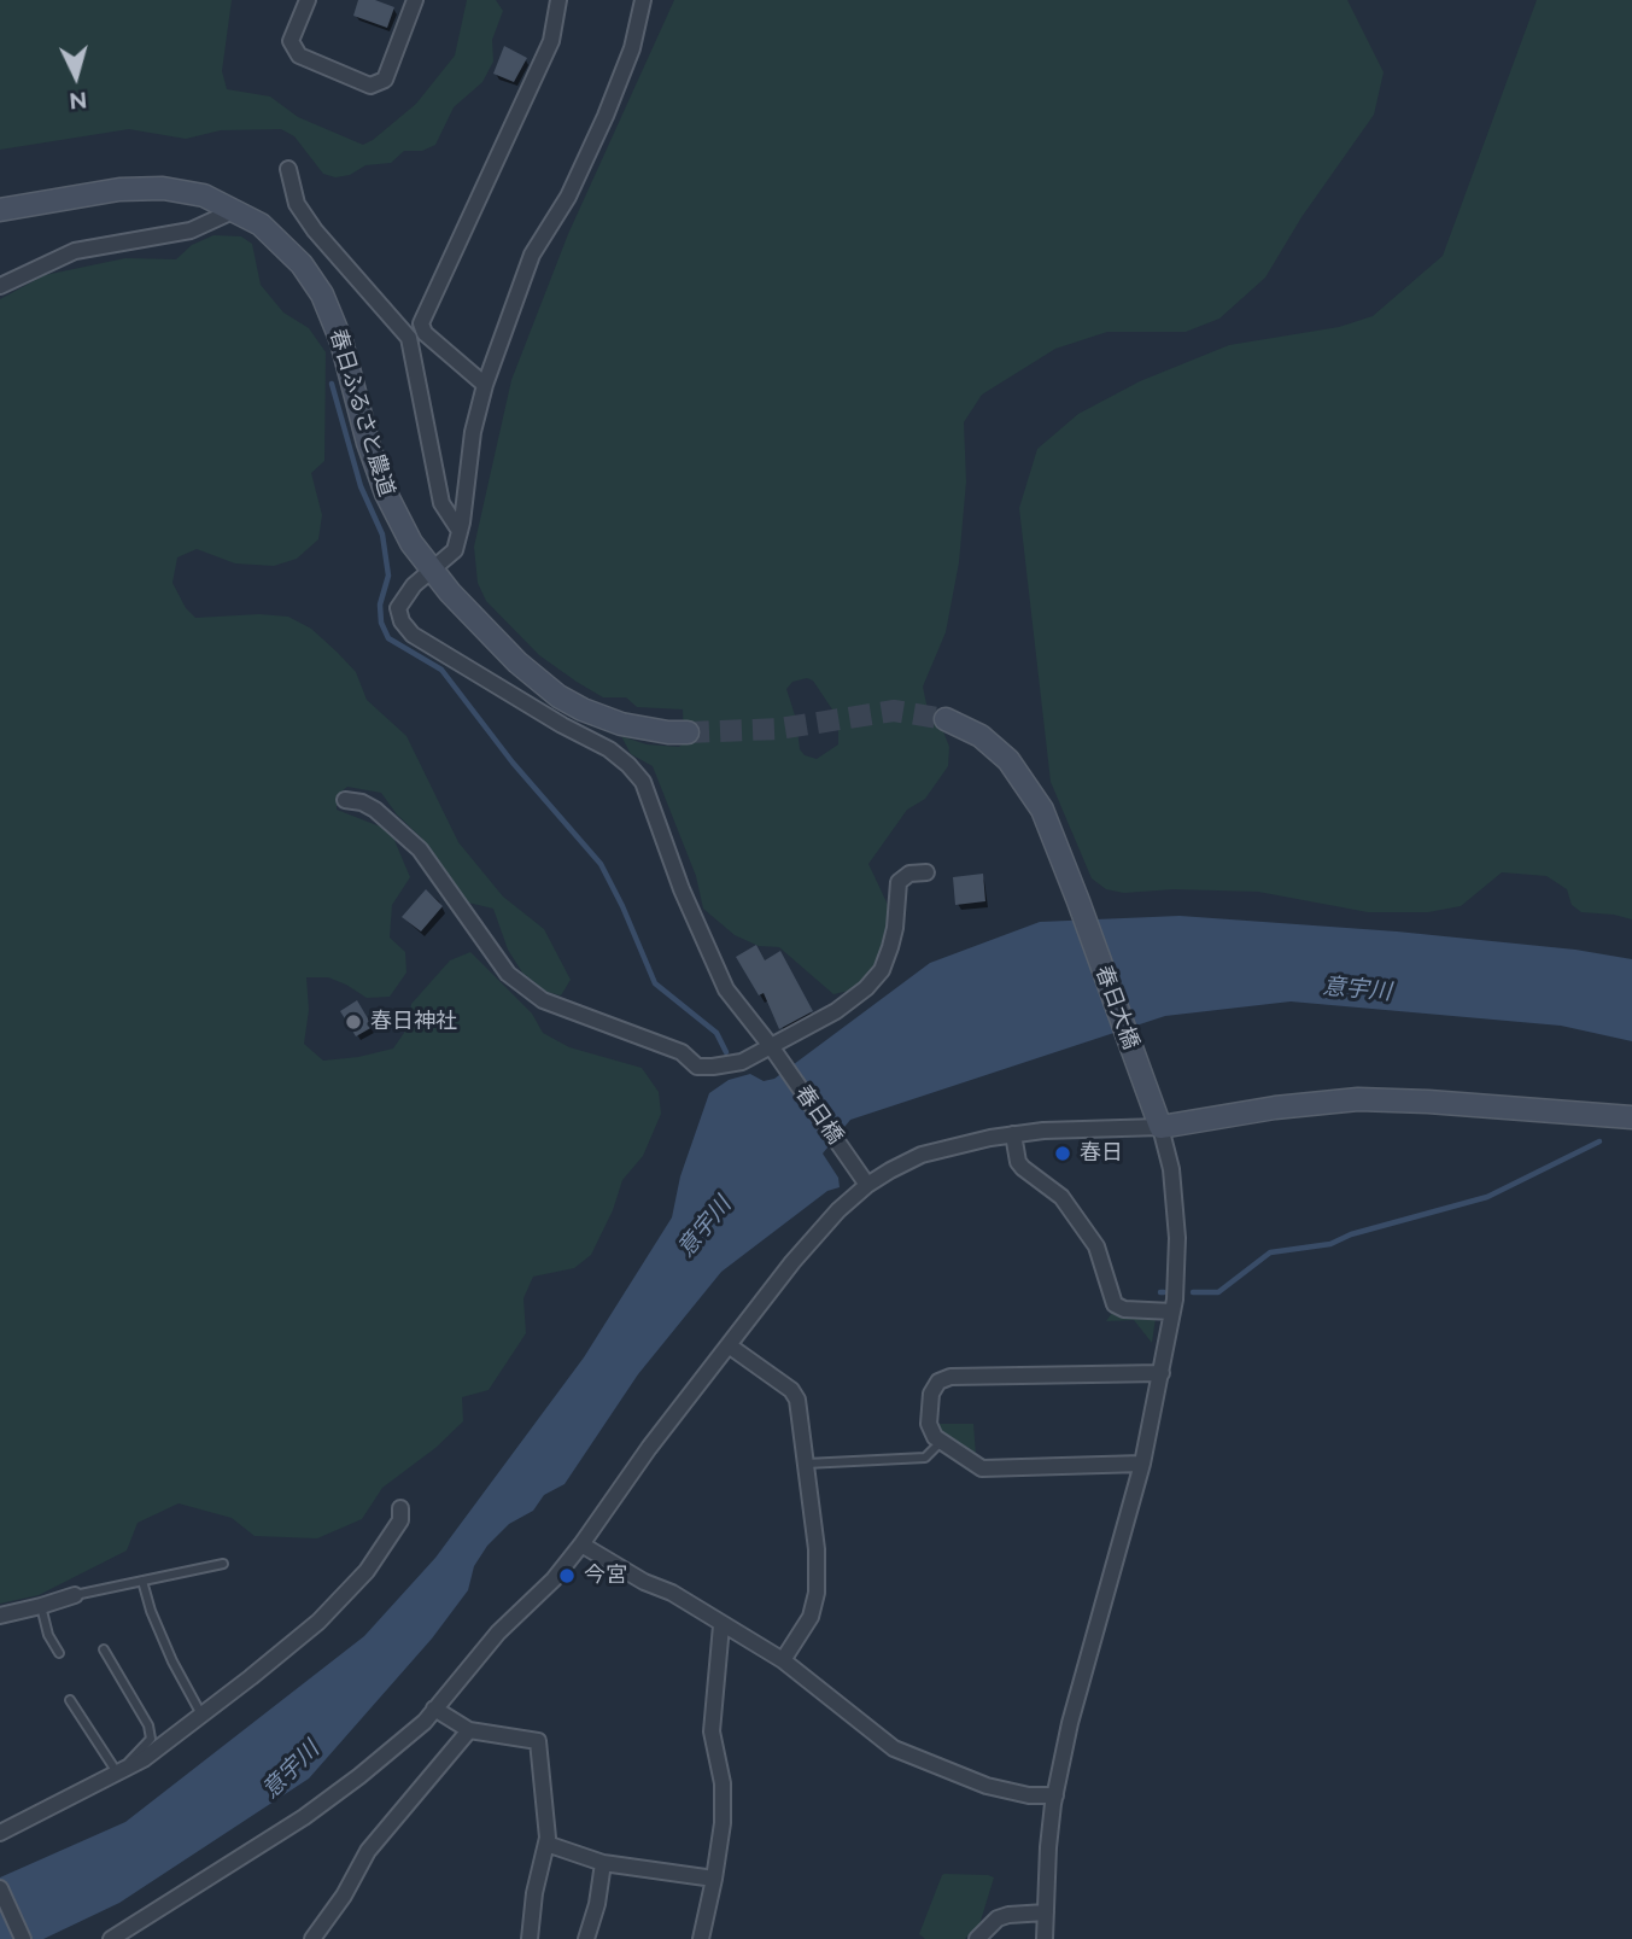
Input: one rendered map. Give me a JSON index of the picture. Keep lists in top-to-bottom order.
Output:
{
  "streets": {
    "street": ["春日ふるさと農道", "春日大橋", "春日橋"]
  },
  "crossings": [
    ["春日ふるさと農道", "春日橋"]
  ],
  "water": ["意宇川"],
  "places": ["春日神社", "春日", "今宮"],
  "north": "bottom"
}
